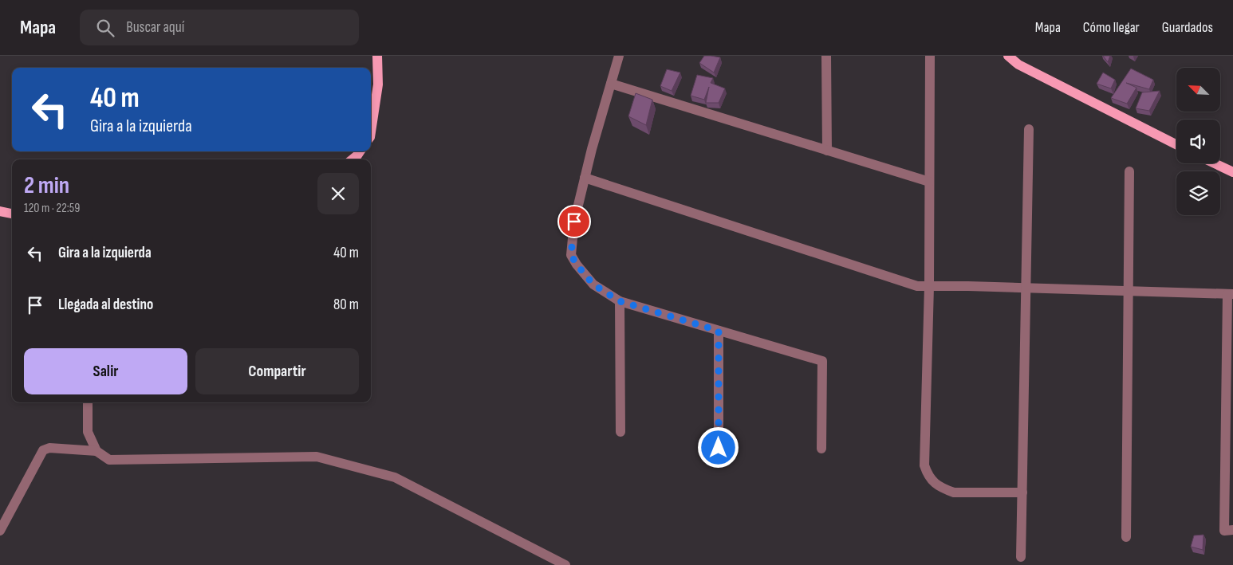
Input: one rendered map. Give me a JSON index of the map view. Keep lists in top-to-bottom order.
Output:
{
  "north": "top left",
  "page": {
    "header": "Mapa",
    "search": "Buscar aquí",
    "nav": ["Mapa", "Cómo llegar", "Guardados"],
    "turn": ["40 m", "Gira a la izquierda"],
    "heading": ["2 min", "120 m · 22:59"],
    "list": [
      {
        "name": "Gira a la izquierda",
        "value": "40 m"
      },
      {
        "name": "Llegada al destino",
        "value": "80 m"
      }
    ],
    "buttons": ["Salir", "Compartir"]
  }
}
